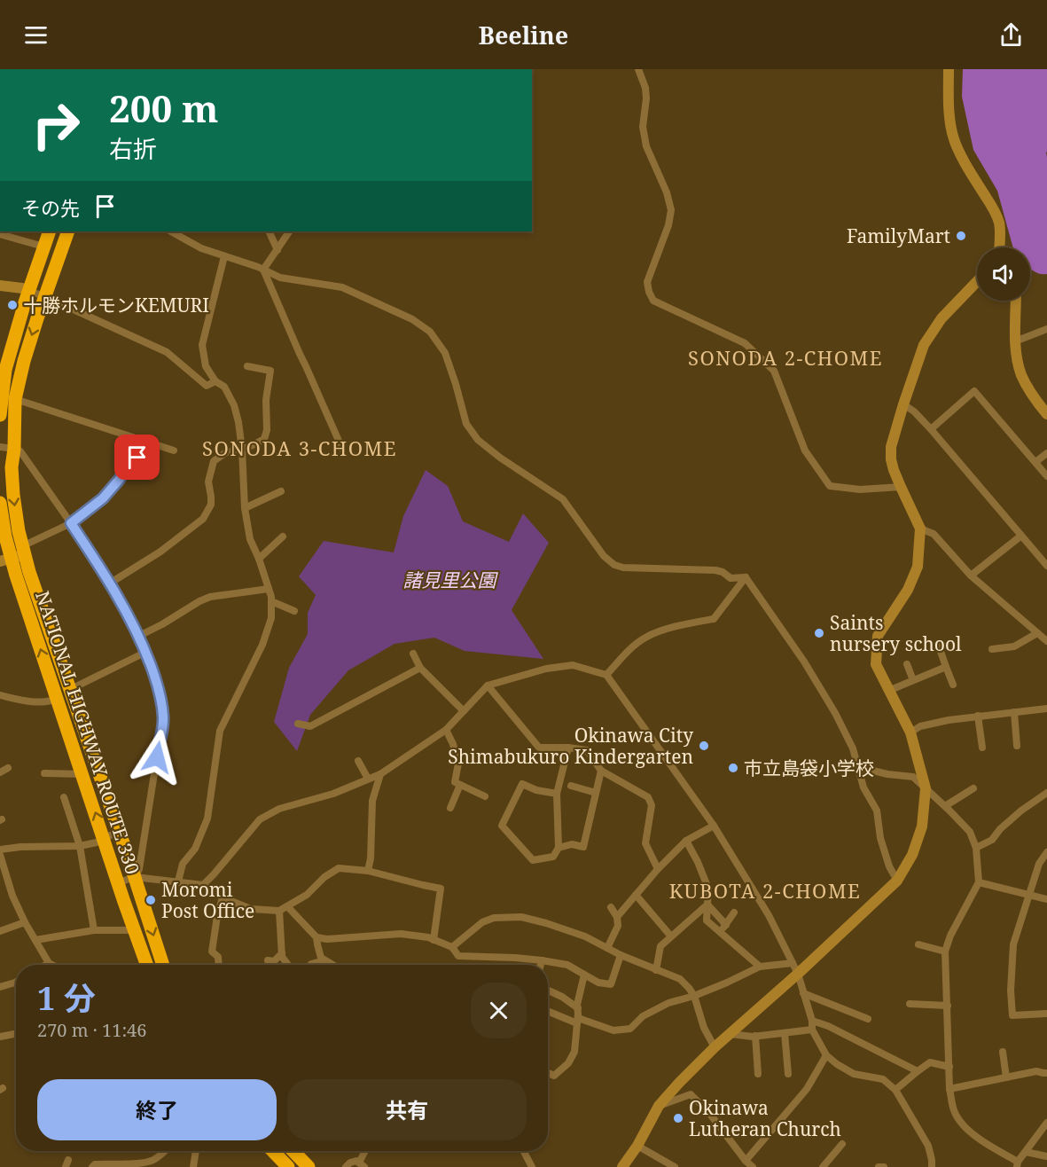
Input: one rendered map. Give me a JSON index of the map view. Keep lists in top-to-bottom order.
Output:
{
  "streets": {
    "highway": ["NATIONAL HIGHWAY ROUTE 330"]
  },
  "districts": ["SONODA 2-CHOME", "SONODA 3-CHOME", "KUBOTA 2-CHOME"],
  "parks": ["諸見里公園"],
  "places": [
    "FamilyMart",
    "十勝ホルモンKEMURI",
    "Saints nursery school",
    "Okinawa City Shimabukuro Kindergarten",
    "市立島袋小学校",
    "Moromi Post Office",
    "Okinawa Lutheran Church"
  ],
  "page": {
    "header": "Beeline",
    "turn": ["200 m", "右折"],
    "then": "その先",
    "heading": ["1 分", "270 m · 11:46"],
    "buttons": ["終了", "共有"]
  }
}
